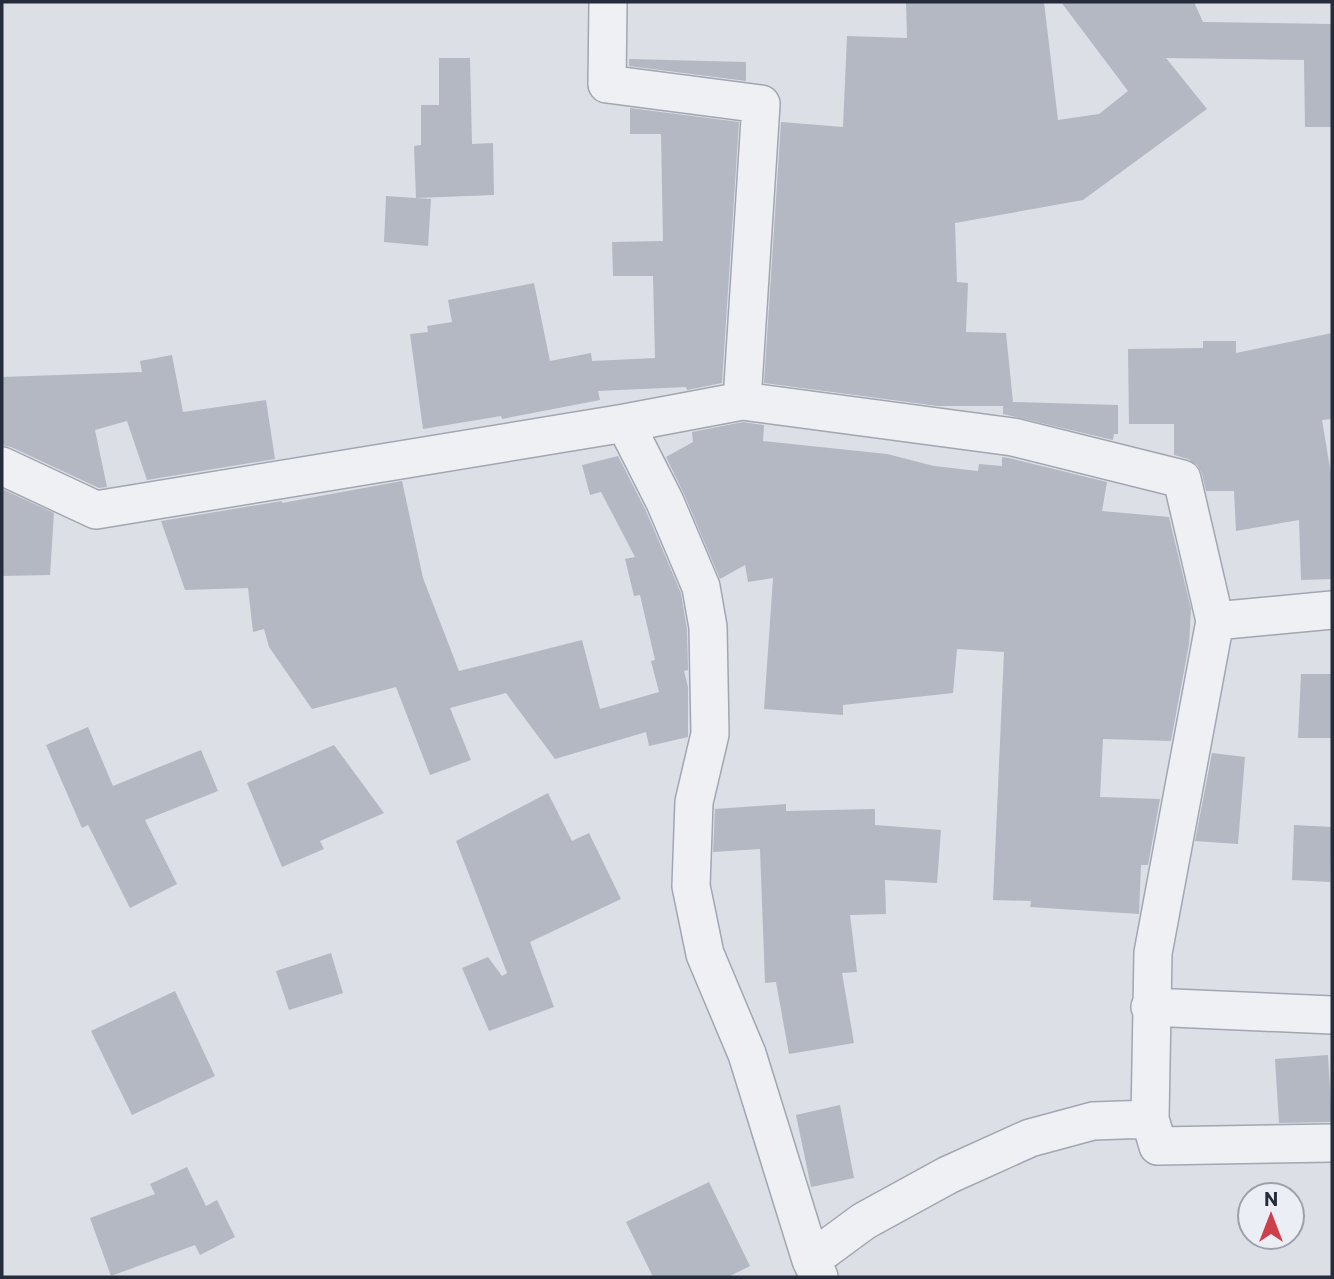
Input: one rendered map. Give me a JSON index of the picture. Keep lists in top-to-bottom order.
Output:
{
  "north": "top"
}
